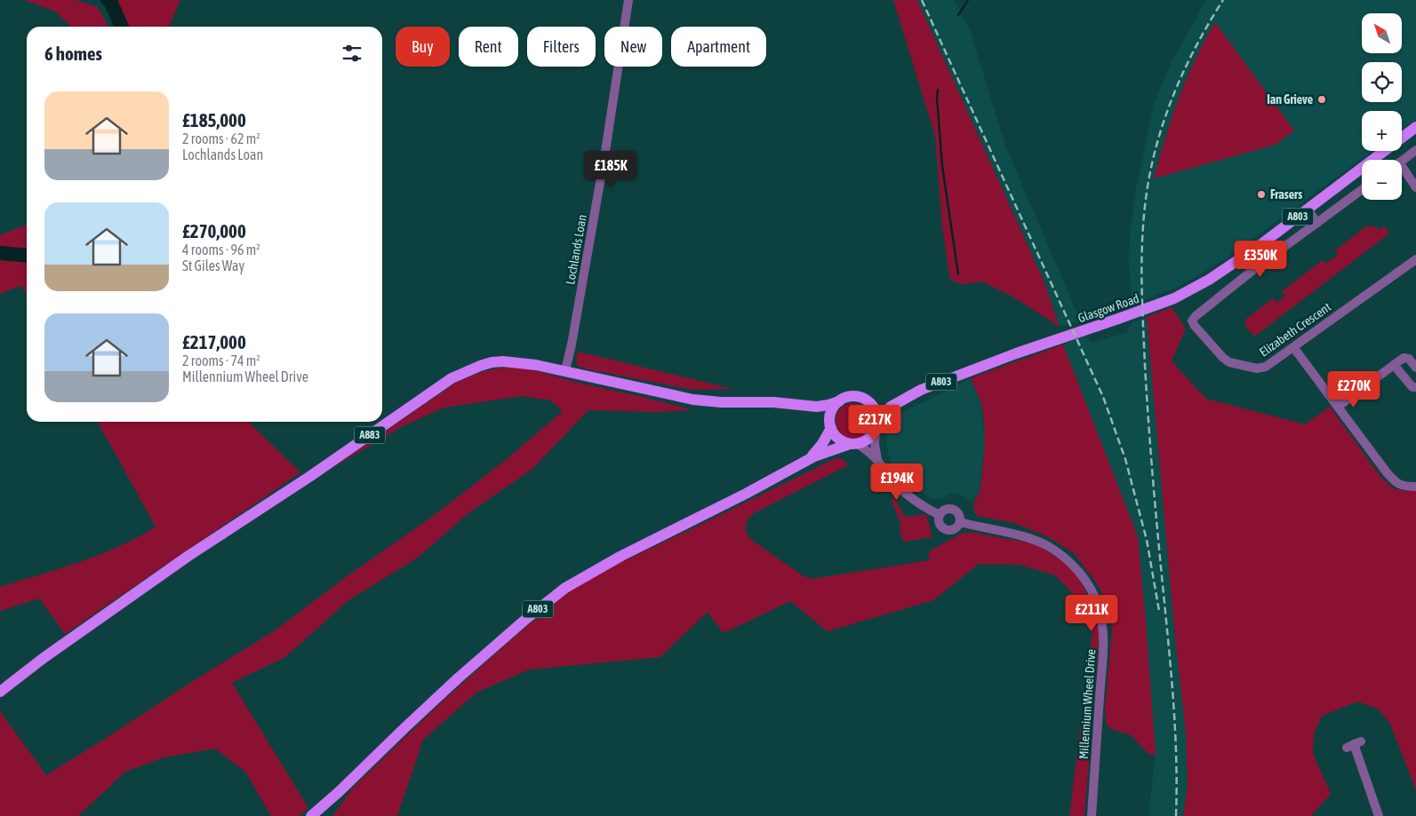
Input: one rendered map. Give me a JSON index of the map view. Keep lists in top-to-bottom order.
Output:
{
  "streets": {
    "main road": ["A803", "Glasgow Road", "A883"],
    "street": ["Lochlands Loan", "Elizabeth Crescent", "Millennium Wheel Drive"]
  },
  "crossings": [
    ["A803", "Glasgow Road"],
    ["Lochlands Loan", "A883"]
  ],
  "places": ["Ian Grieve", "Frasers"],
  "north": "top left",
  "page": {
    "map_buttons": ["+", "−"],
    "chip": [
      "Buy",
      "Rent",
      "Filters",
      "New",
      "Apartment"
    ],
    "heading": "6 homes",
    "list": [
      {
        "name": "£185,000",
        "note": "2 rooms · 62 m² · Lochlands Loan"
      },
      {
        "name": "£270,000",
        "note": "4 rooms · 96 m² · St Giles Way"
      },
      {
        "name": "£217,000",
        "note": "2 rooms · 74 m² · Millennium Wheel Drive"
      }
    ],
    "price": [
      "£185K",
      "£350K",
      "£270K",
      "£217K",
      "£194K",
      "£211K"
    ]
  }
}
